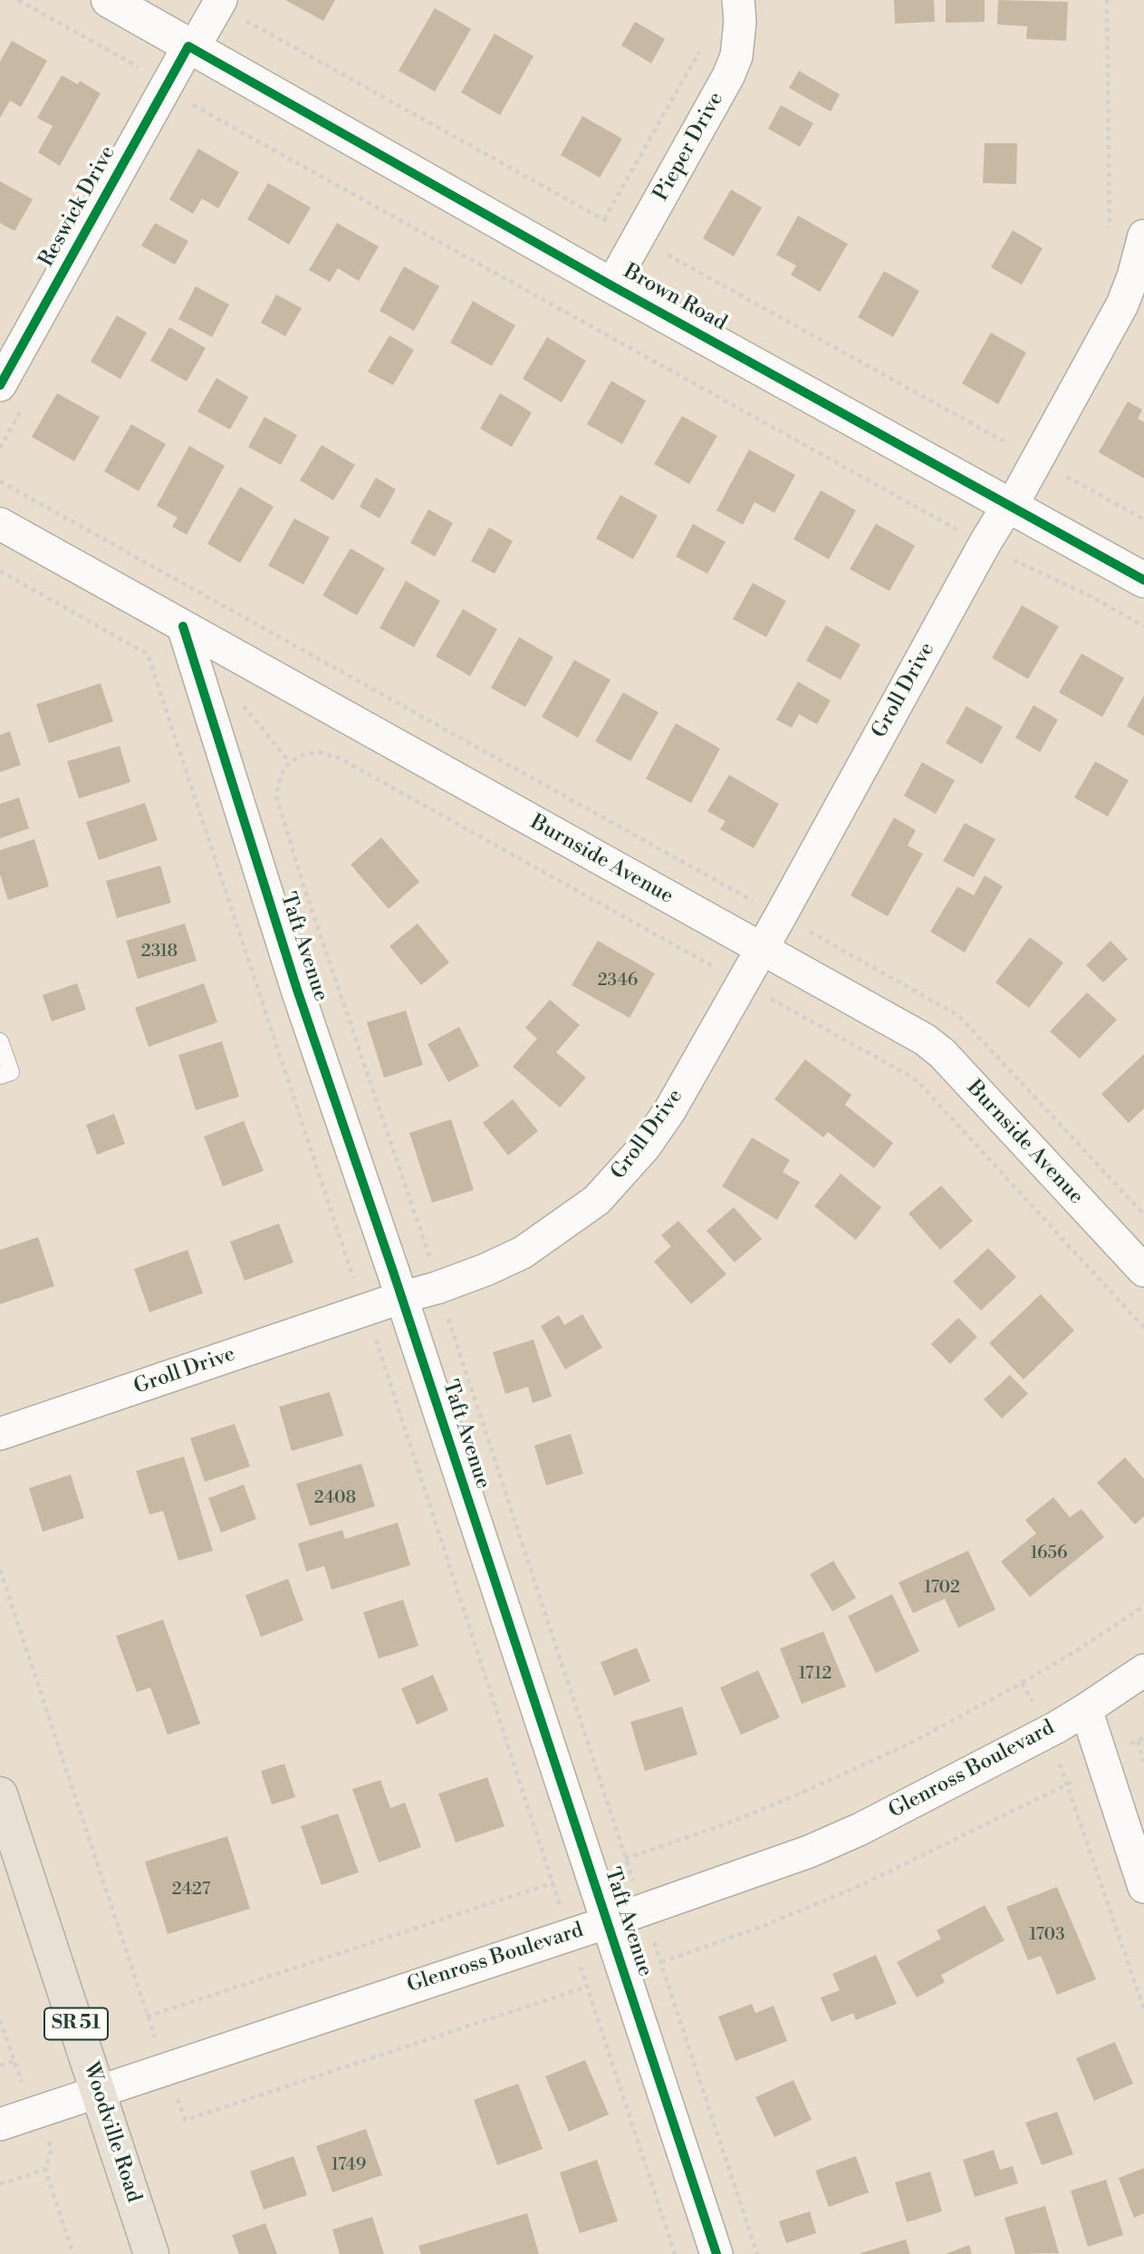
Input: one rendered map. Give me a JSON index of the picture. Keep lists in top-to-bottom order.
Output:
{
  "streets": {
    "main road": ["SR 51", "Woodville Road"],
    "street": [
      "Pieper Drive",
      "Reswick Drive",
      "Brown Road",
      "Groll Drive",
      "Burnside Avenue",
      "Taft Avenue",
      "Glenross Boulevard"
    ]
  },
  "crossings": [
    ["Pieper Drive", "Brown Road"],
    ["Reswick Drive", "Brown Road"],
    ["Brown Road", "Groll Drive"],
    ["Groll Drive", "Burnside Avenue"],
    ["Groll Drive", "Taft Avenue"],
    ["Burnside Avenue", "Taft Avenue"],
    ["Taft Avenue", "Glenross Boulevard"],
    ["Glenross Boulevard", "Woodville Road"]
  ],
  "house_numbers": [
    "2318",
    "2346",
    "2408",
    "1656",
    "1702",
    "1712",
    "2427",
    "1703",
    "1749"
  ]
}
